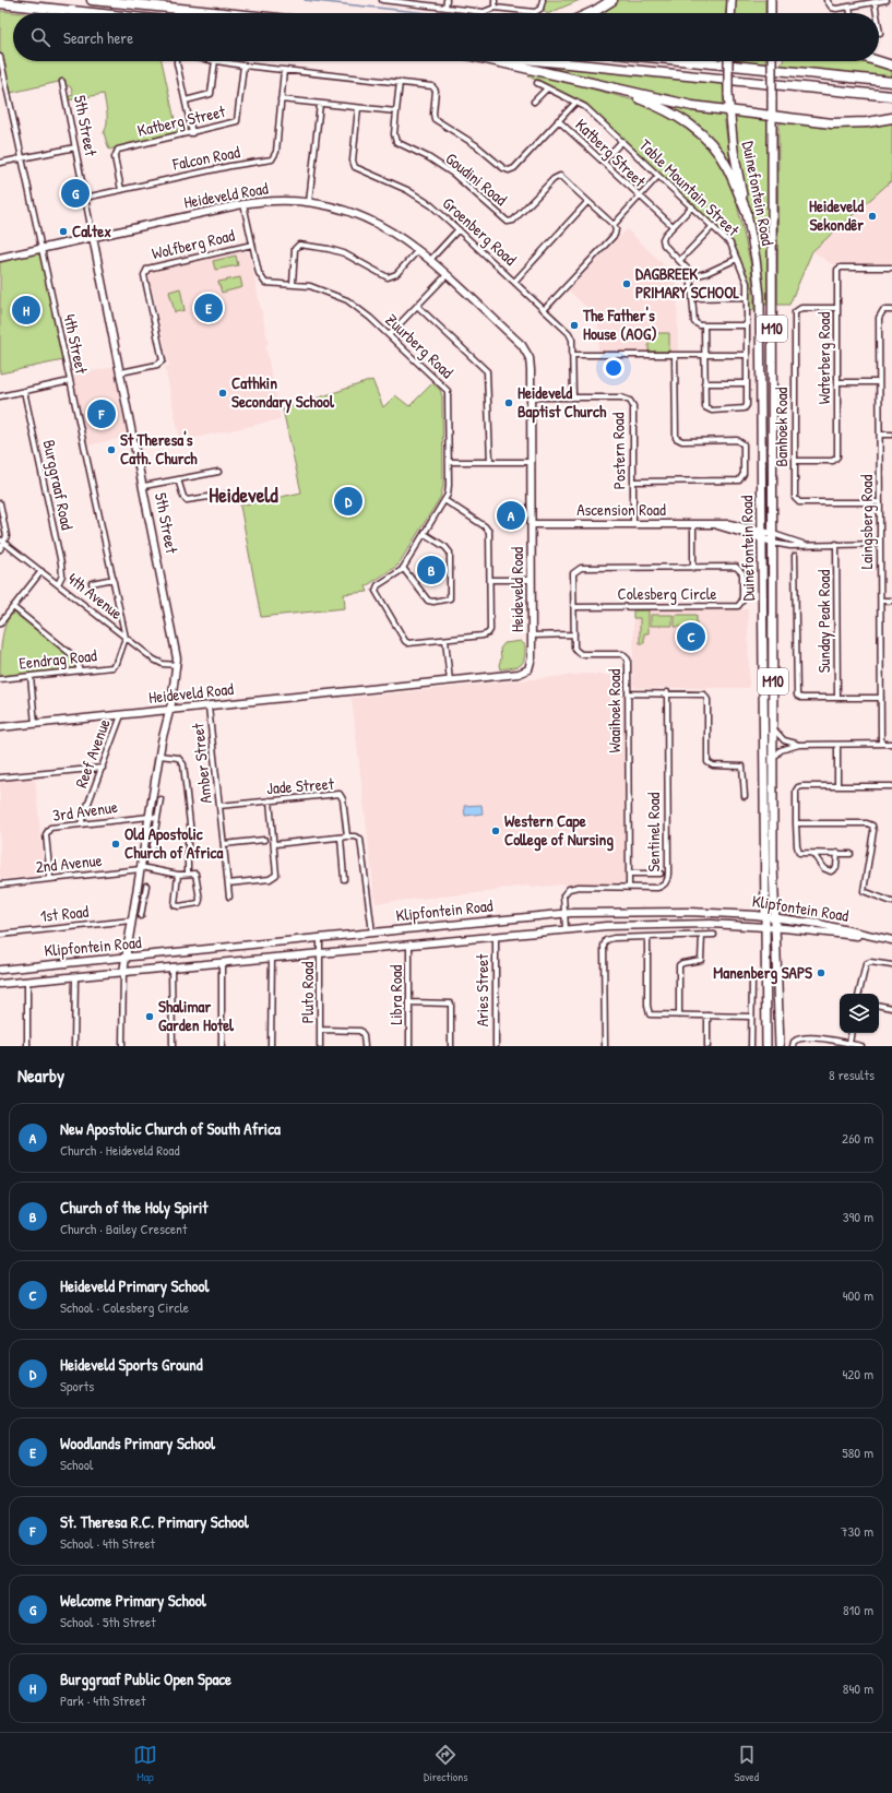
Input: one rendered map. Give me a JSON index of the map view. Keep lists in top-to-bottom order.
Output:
{
  "streets": {
    "main road": ["Duinefontein Road", "M10"],
    "street": [
      "Katberg Street",
      "5th Street",
      "Falcon Road",
      "Goudini Road",
      "Table Mountain Street",
      "Heideveld Road",
      "Groenberg Road",
      "Wolfberg Road",
      "4th Street",
      "Zuurberg Road",
      "Waterberg Road",
      "Banhoek Road",
      "Postern Road",
      "Burggraaf Road",
      "Ascension Road",
      "Laingsberg Road",
      "Colesberg Circle",
      "4th Avenue",
      "Sunday Peak Road",
      "Eendrag Road",
      "Waaihoek Road",
      "Reef Avenue",
      "Amber Street",
      "Jade Street",
      "3rd Avenue",
      "Sentinel Road",
      "2nd Avenue",
      "Klipfontein Road",
      "1st Road",
      "Aries Street",
      "Pluto Road",
      "Libra Road"
    ]
  },
  "crossings": [
    ["Katberg Street", "Falcon Road"],
    ["Katberg Street", "Goudini Road"],
    ["Katberg Street", "Groenberg Road"],
    ["5th Street", "Falcon Road"],
    ["5th Street", "Heideveld Road"],
    ["5th Street", "Wolfberg Road"],
    ["5th Street", "4th Avenue"],
    ["5th Street", "3rd Avenue"],
    ["5th Street", "2nd Avenue"],
    ["5th Street", "Klipfontein Road"],
    ["5th Street", "1st Road"],
    ["Duinefontein Road", "Ascension Road"],
    ["Duinefontein Road", "Klipfontein Road"],
    ["Heideveld Road", "4th Street"],
    ["Heideveld Road", "Zuurberg Road"],
    ["Heideveld Road", "Postern Road"],
    ["Heideveld Road", "Ascension Road"],
    ["Heideveld Road", "Reef Avenue"],
    ["Heideveld Road", "Amber Street"],
    ["Groenberg Road", "Postern Road"],
    ["Wolfberg Road", "Zuurberg Road"],
    ["4th Street", "4th Avenue"],
    ["4th Street", "Eendrag Road"],
    ["Waterberg Road", "Banhoek Road"],
    ["Banhoek Road", "Laingsberg Road"],
    ["Postern Road", "Ascension Road"],
    ["Burggraaf Road", "4th Avenue"],
    ["Colesberg Circle", "Waaihoek Road"],
    ["4th Avenue", "Eendrag Road"],
    ["Waaihoek Road", "Sentinel Road"],
    ["Reef Avenue", "3rd Avenue"],
    ["Amber Street", "Jade Street"],
    ["3rd Avenue", "2nd Avenue"],
    ["Sentinel Road", "Klipfontein Road"],
    ["Klipfontein Road", "Aries Street"],
    ["Klipfontein Road", "Pluto Road"],
    ["Klipfontein Road", "Libra Road"]
  ],
  "districts": ["Heideveld"],
  "places": [
    "Heideveld Sekondêr",
    "Caltex",
    "DAGBREEK PRIMARY SCHOOL",
    "The Father's House (AOG)",
    "Cathkin Secondary School",
    "Heideveld Baptist Church",
    "St Theresa's Cath. Church",
    "Western Cape College of Nursing",
    "Old Apostolic Church of Africa",
    "Manenberg SAPS",
    "Shalimar Garden Hotel"
  ],
  "page": {
    "search": "Search here",
    "pins": [
      "G",
      "E",
      "H",
      "F",
      "D",
      "A",
      "B",
      "C"
    ],
    "heading": ["Nearby", "8 results"],
    "list": [
      {
        "mark": "A",
        "name": "New Apostolic Church of South Africa",
        "note": "Church · Heideveld Road",
        "value": "260 m"
      },
      {
        "mark": "B",
        "name": "Church of the Holy Spirit",
        "note": "Church · Bailey Crescent",
        "value": "390 m"
      },
      {
        "mark": "C",
        "name": "Heideveld Primary School",
        "note": "School · Colesberg Circle",
        "value": "400 m"
      },
      {
        "mark": "D",
        "name": "Heideveld Sports Ground",
        "note": "Sports",
        "value": "420 m"
      },
      {
        "mark": "E",
        "name": "Woodlands Primary School",
        "note": "School",
        "value": "580 m"
      },
      {
        "mark": "F",
        "name": "St. Theresa R.C. Primary School",
        "note": "School · 4th Street",
        "value": "730 m"
      },
      {
        "mark": "G",
        "name": "Welcome Primary School",
        "note": "School · 5th Street",
        "value": "810 m"
      },
      {
        "mark": "H",
        "name": "Burggraaf Public Open Space",
        "note": "Park · 4th Street",
        "value": "840 m"
      }
    ],
    "nav": ["Map", "Directions", "Saved"]
  }
}
